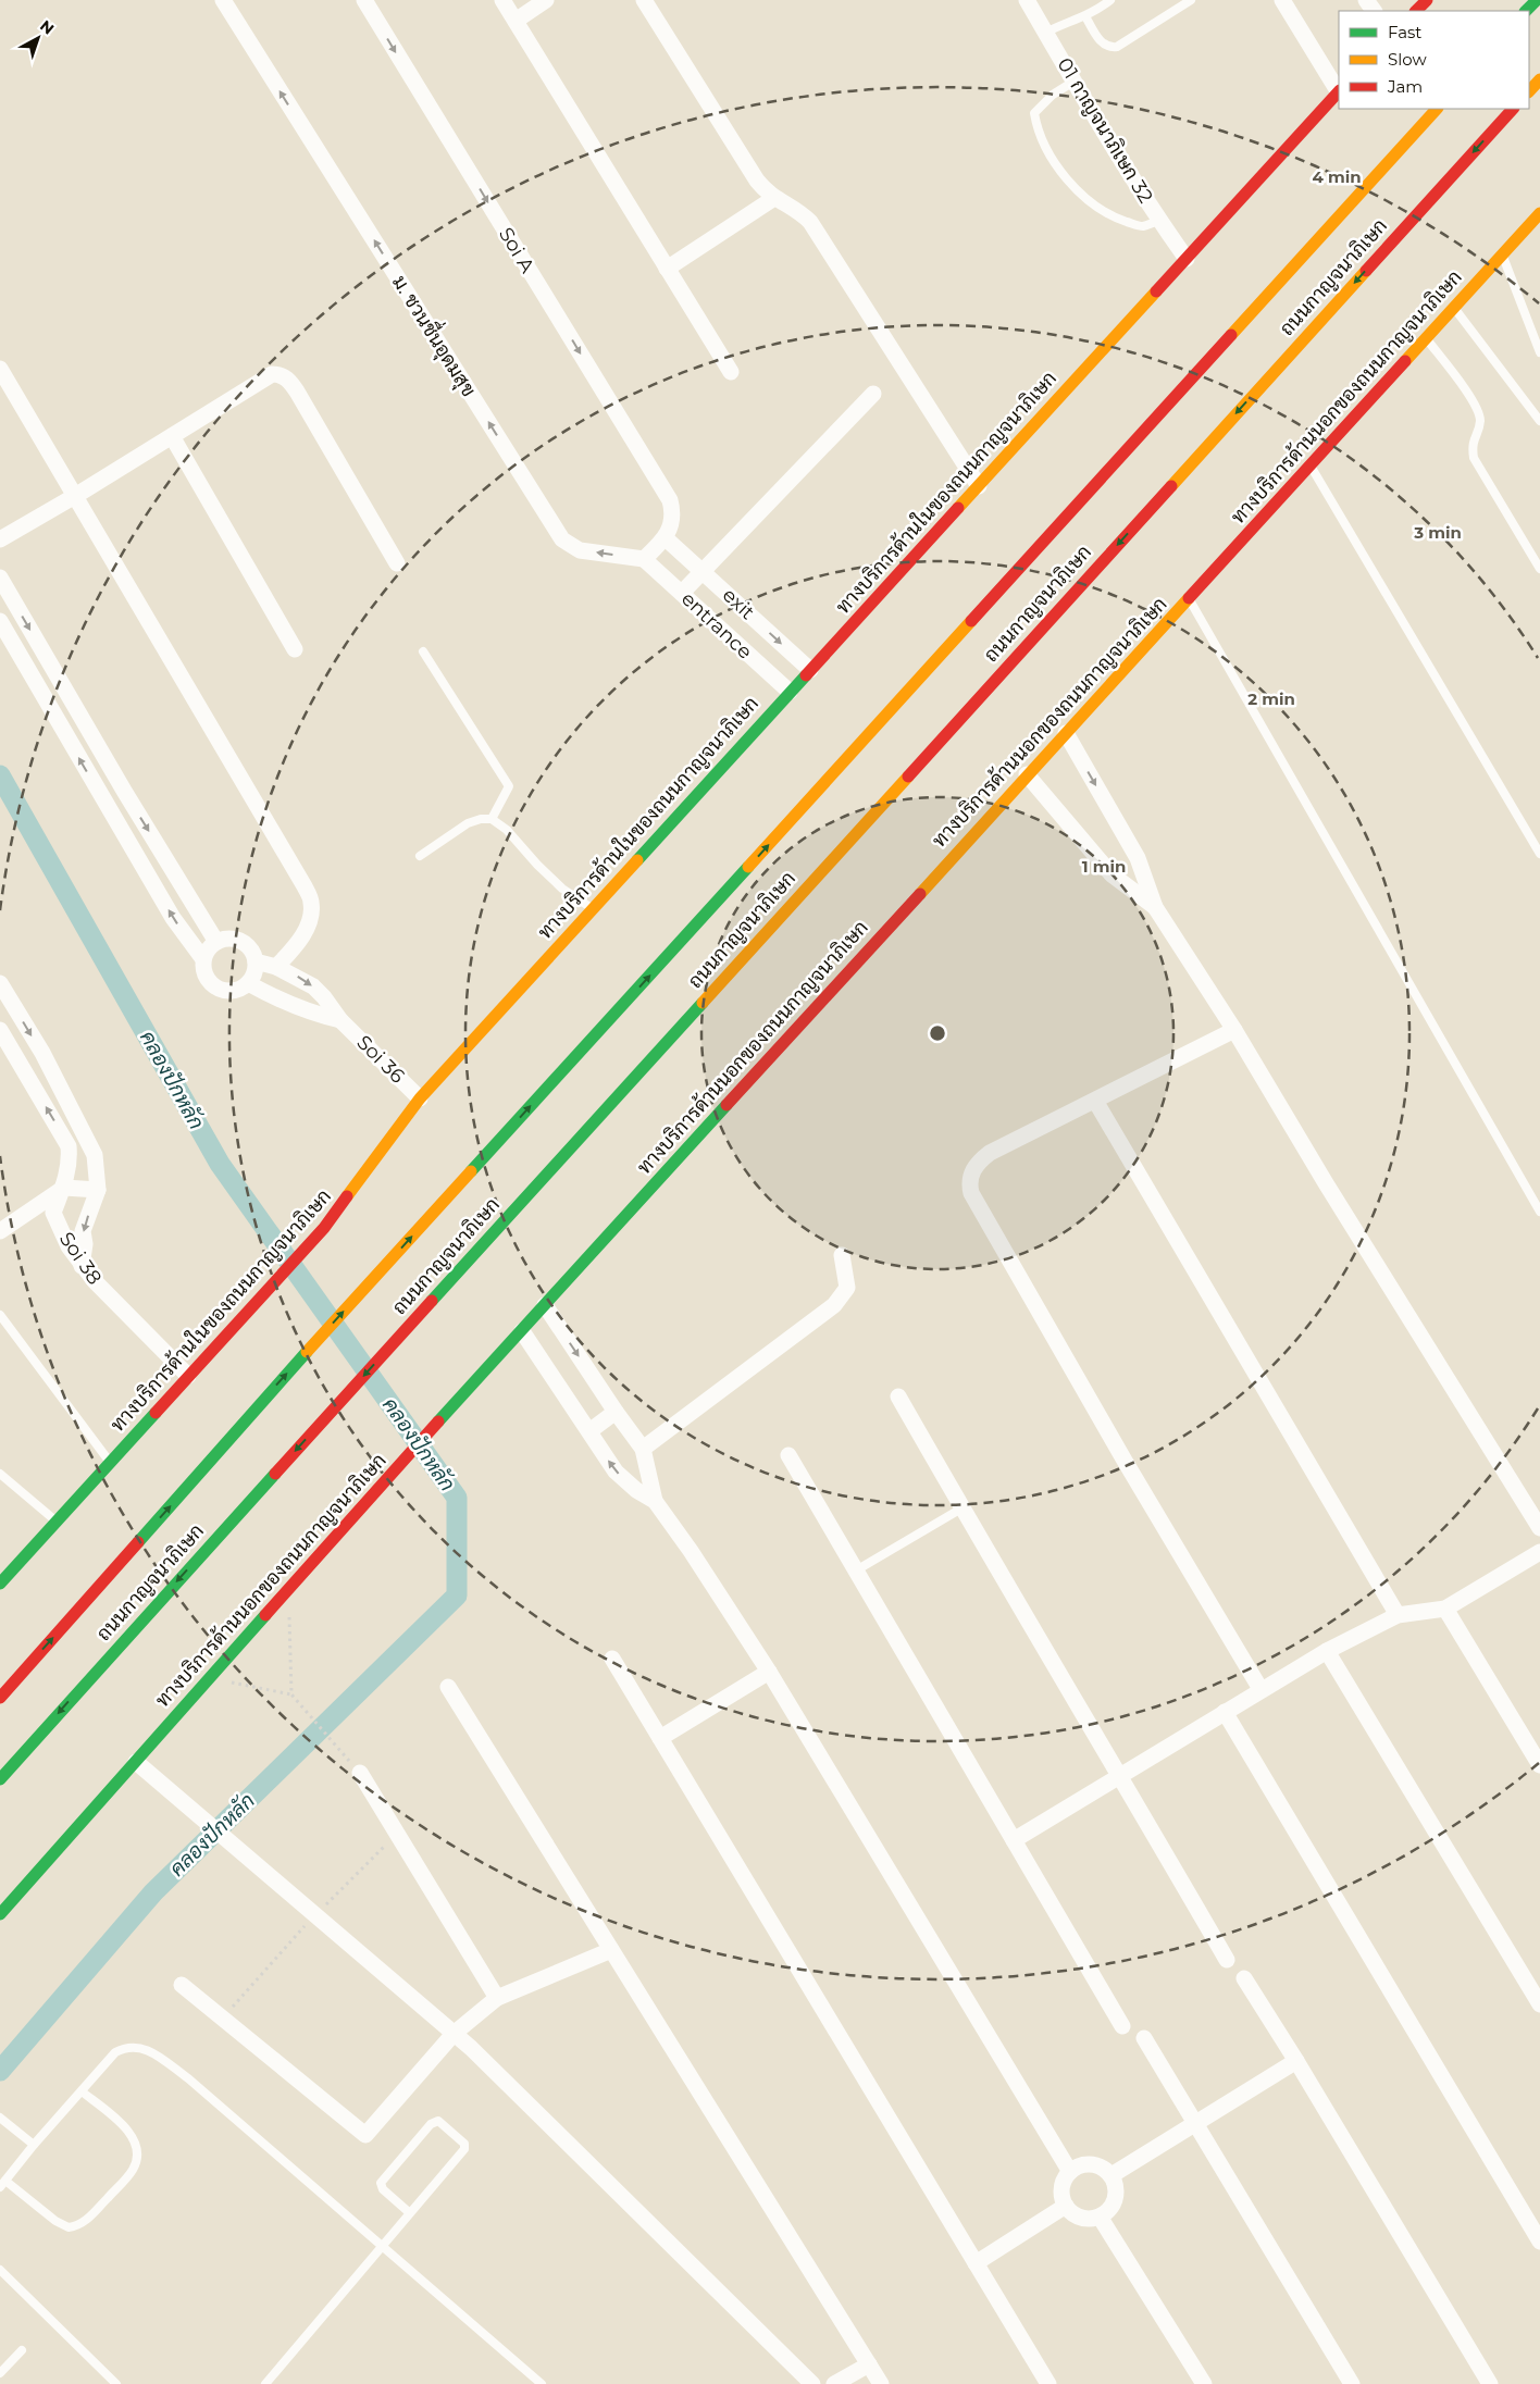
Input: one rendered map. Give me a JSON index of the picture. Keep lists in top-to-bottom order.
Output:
{
  "streets": {
    "main road": ["ถนนกาญจนาภิเษก", "ทางบริการด้านนอกของถนนกาญจนาภิเษก", "ทางบริการด้านในของถนนกาญจนาภิเษก"],
    "street": [
      "01 กาญจนาภิเษก 32",
      "Soi A",
      "ม. ชวนชื่นอุดมสุข",
      "exit",
      "entrance",
      "Soi 36",
      "Soi 38"
    ]
  },
  "crossings": [
    ["01 กาญจนาภิเษก 32", "ทางบริการด้านในของถนนกาญจนาภิเษก"],
    ["Soi A", "exit"],
    ["ม. ชวนชื่นอุดมสุข", "entrance"],
    ["ทางบริการด้านในของถนนกาญจนาภิเษก", "exit"],
    ["ทางบริการด้านในของถนนกาญจนาภิเษก", "entrance"],
    ["ทางบริการด้านในของถนนกาญจนาภิเษก", "Soi 36"],
    ["ทางบริการด้านในของถนนกาญจนาภิเษก", "Soi 38"]
  ],
  "one_way": ["ม. ชวนชื่นอุดมสุข", "exit"],
  "water": ["คลองปักหลัก"],
  "legend": ["Fast", "Slow", "Jam"],
  "north": "top right",
  "rings": [
    "4 min",
    "3 min",
    "2 min",
    "1 min"
  ]
}
